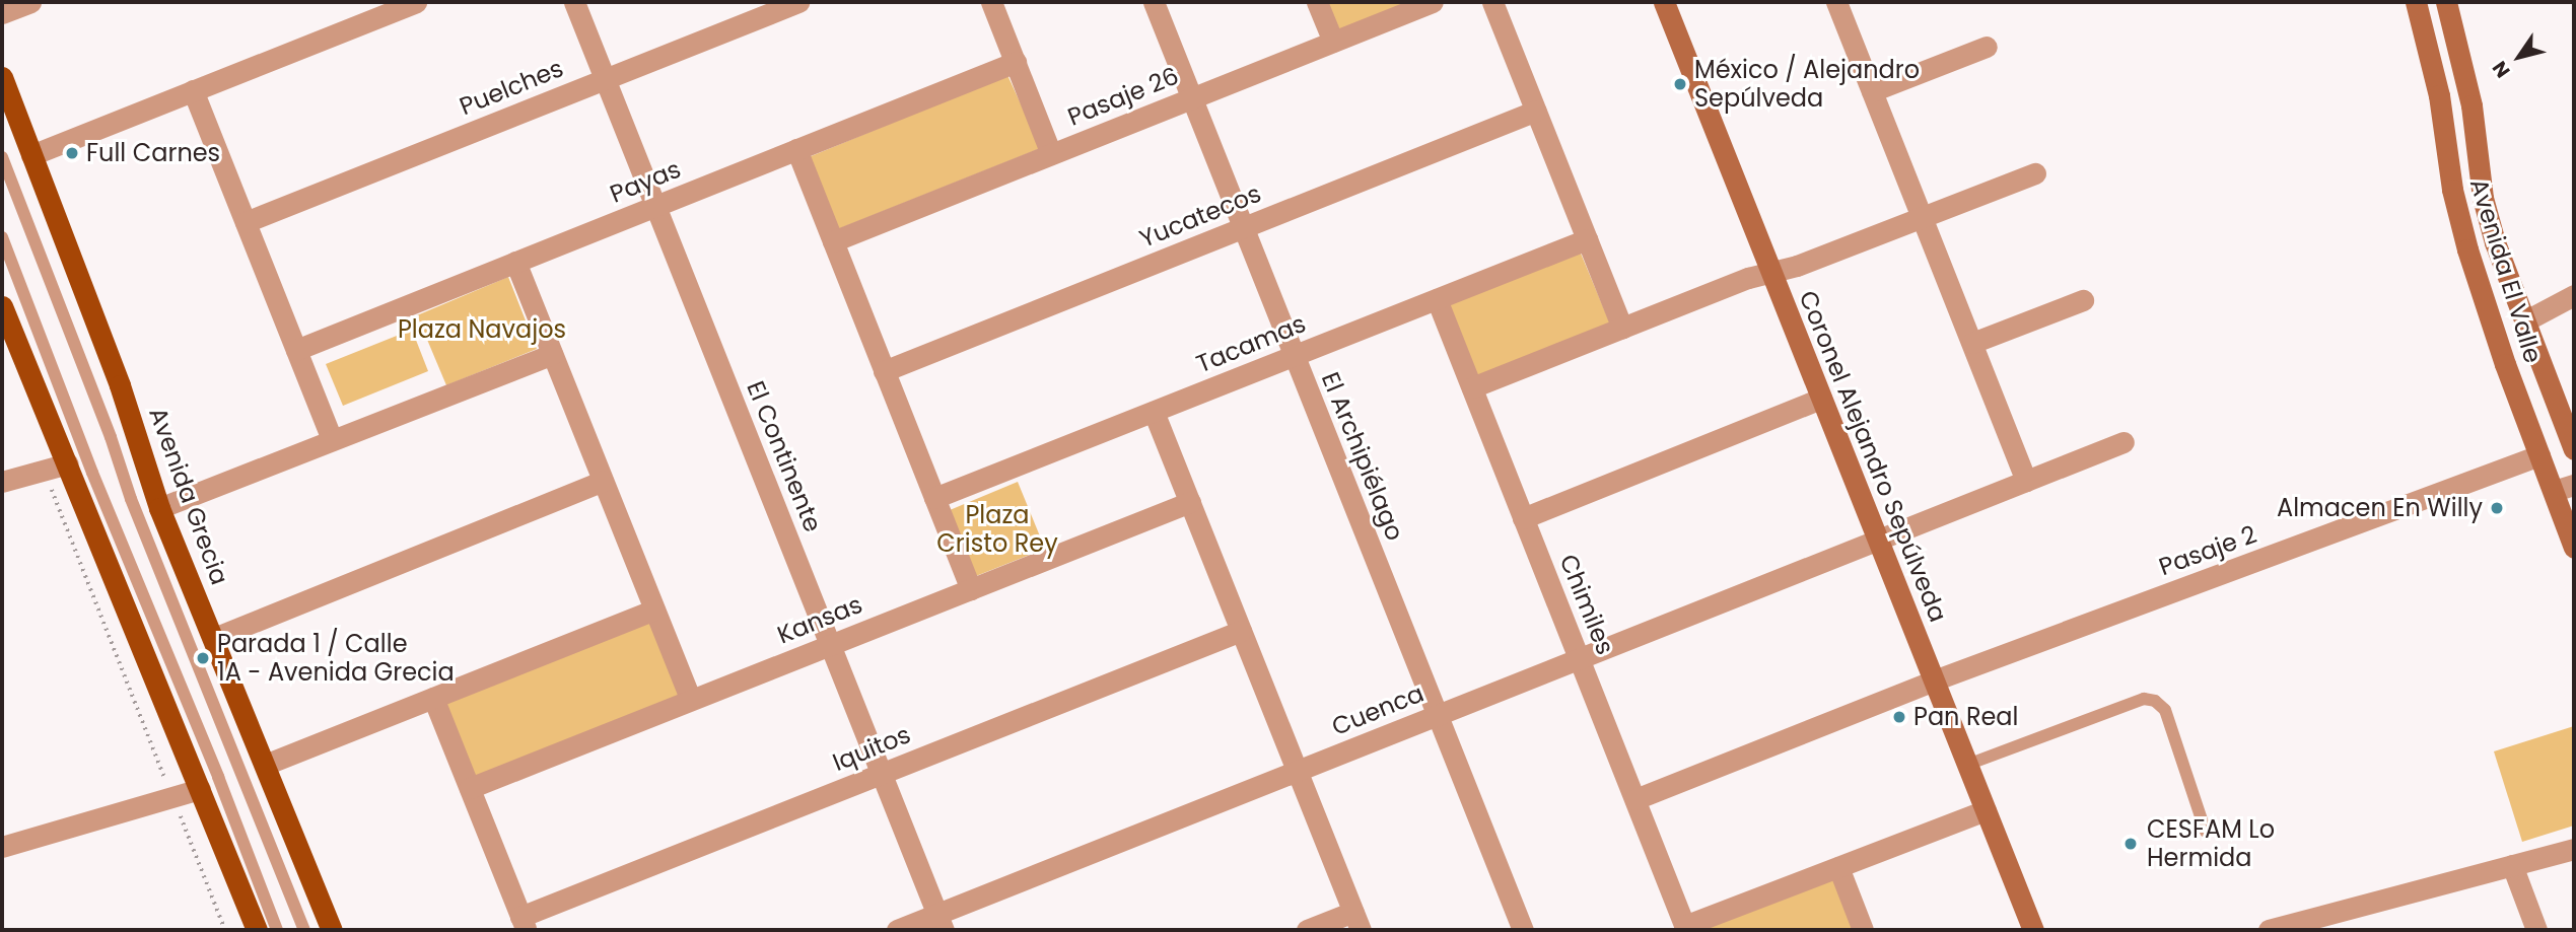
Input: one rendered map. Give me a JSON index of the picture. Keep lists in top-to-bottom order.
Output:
{
  "streets": {
    "main road": ["Avenida Grecia"],
    "street": [
      "Puelches",
      "Pasaje 26",
      "Payas",
      "Yucatecos",
      "Avenida El Valle",
      "Tacamas",
      "El Continente",
      "El Archipiélago",
      "Coronel Alejandro Sepúlveda",
      "Pasaje 2",
      "Chimiles",
      "Kansas",
      "Cuenca",
      "Iquitos"
    ]
  },
  "crossings": [
    ["Puelches", "El Continente"],
    ["Pasaje 26", "El Archipiélago"],
    ["Payas", "El Continente"],
    ["Yucatecos", "El Archipiélago"],
    ["Avenida El Valle", "Pasaje 2"],
    ["Tacamas", "El Archipiélago"],
    ["Tacamas", "Chimiles"],
    ["El Continente", "Kansas"],
    ["El Continente", "Cuenca"],
    ["El Continente", "Iquitos"],
    ["El Archipiélago", "Cuenca"],
    ["Coronel Alejandro Sepúlveda", "Pasaje 2"],
    ["Coronel Alejandro Sepúlveda", "Cuenca"],
    ["Pasaje 2", "Chimiles"],
    ["Chimiles", "Cuenca"]
  ],
  "parks": ["Plaza Navajos", "Plaza Cristo Rey"],
  "places": [
    "México / Alejandro Sepúlveda",
    "Full Carnes",
    "Almacen En Willy",
    "Parada 1 / Calle 1A - Avenida Grecia",
    "Pan Real",
    "CESFAM Lo Hermida"
  ],
  "north": "bottom left"
}
